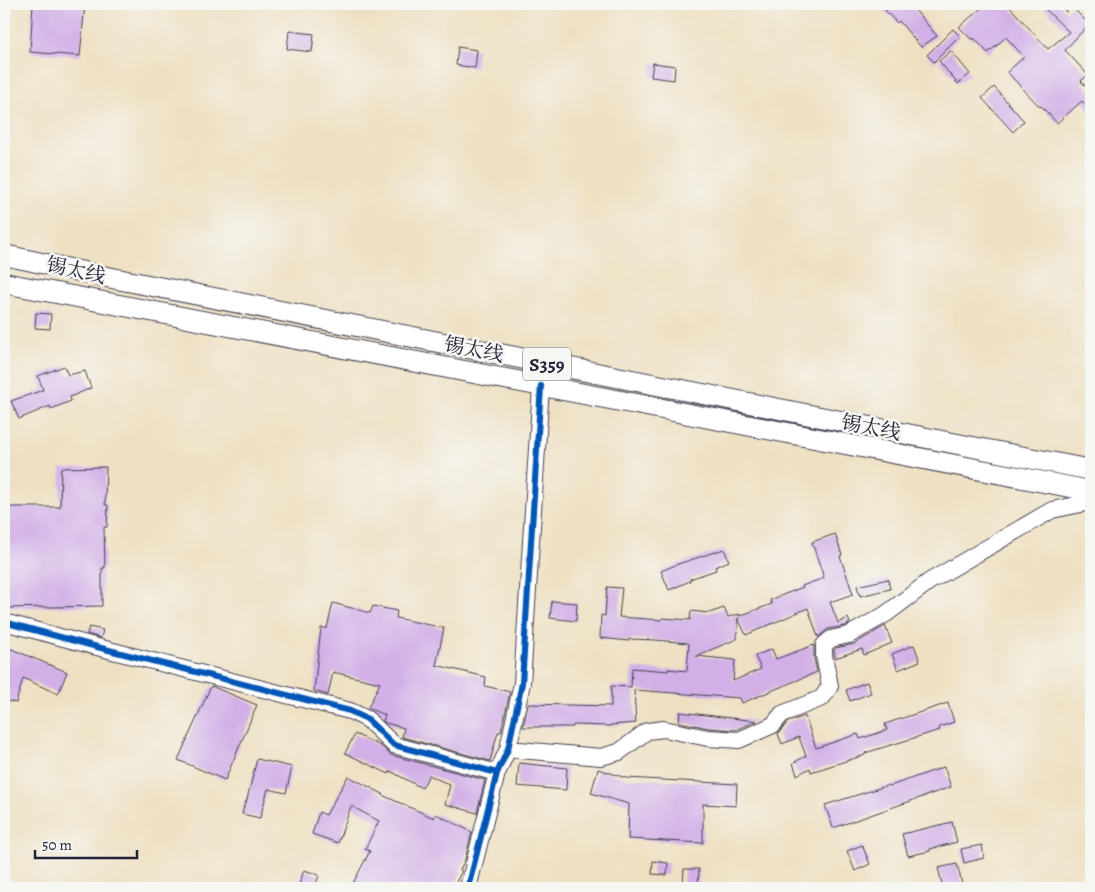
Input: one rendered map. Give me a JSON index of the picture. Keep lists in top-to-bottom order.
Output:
{
  "streets": {
    "main road": ["锡太线", "S359"]
  },
  "scale_bar": "50 m"
}
